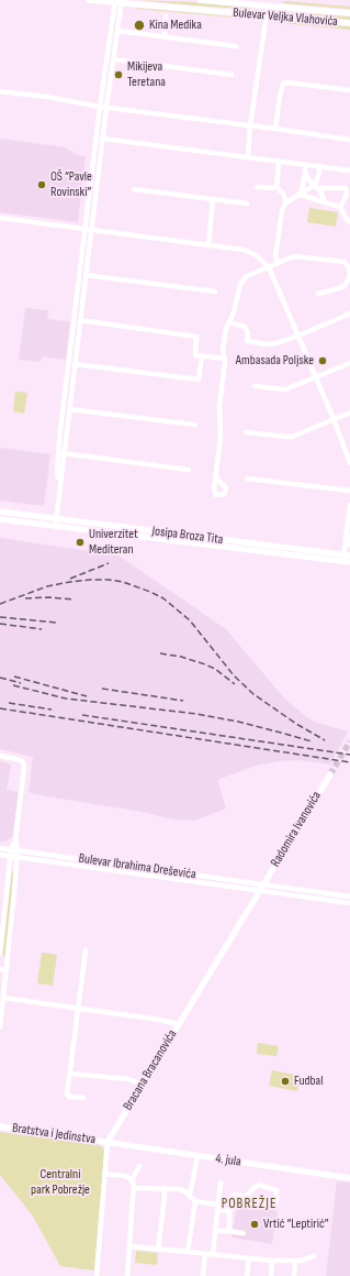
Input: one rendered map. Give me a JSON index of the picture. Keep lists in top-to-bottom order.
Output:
{
  "streets": {
    "main road": [
      "Bulevar Veljka Vlahovića",
      "Josipa Broza Tita",
      "Radomira Ivanovića",
      "Bracana Bracanovića",
      "Bratstva i Jedinstva",
      "4. jula"
    ],
    "street": ["Bulevar Ibrahima Dreševića"]
  },
  "crossings": [
    ["Radomira Ivanovića", "Bulevar Ibrahima Dreševića"],
    ["Radomira Ivanovića", "Bracana Bracanovića"],
    ["Bulevar Ibrahima Dreševića", "Bracana Bracanovića"],
    ["Bracana Bracanovića", "Bratstva i Jedinstva"],
    ["Bracana Bracanovića", "4. jula"],
    ["Bratstva i Jedinstva", "4. jula"]
  ],
  "districts": ["POBREŽJE"],
  "parks": ["Centralni park Pobrežje"],
  "places": [
    "Kina Medika",
    "Mikijeva Teretana",
    "OŠ “Pavle Rovinski”",
    "Ambasada Poljske",
    "Univerzitet Mediteran",
    "Fudbal",
    "Vrtić “Leptirić”"
  ]
}
